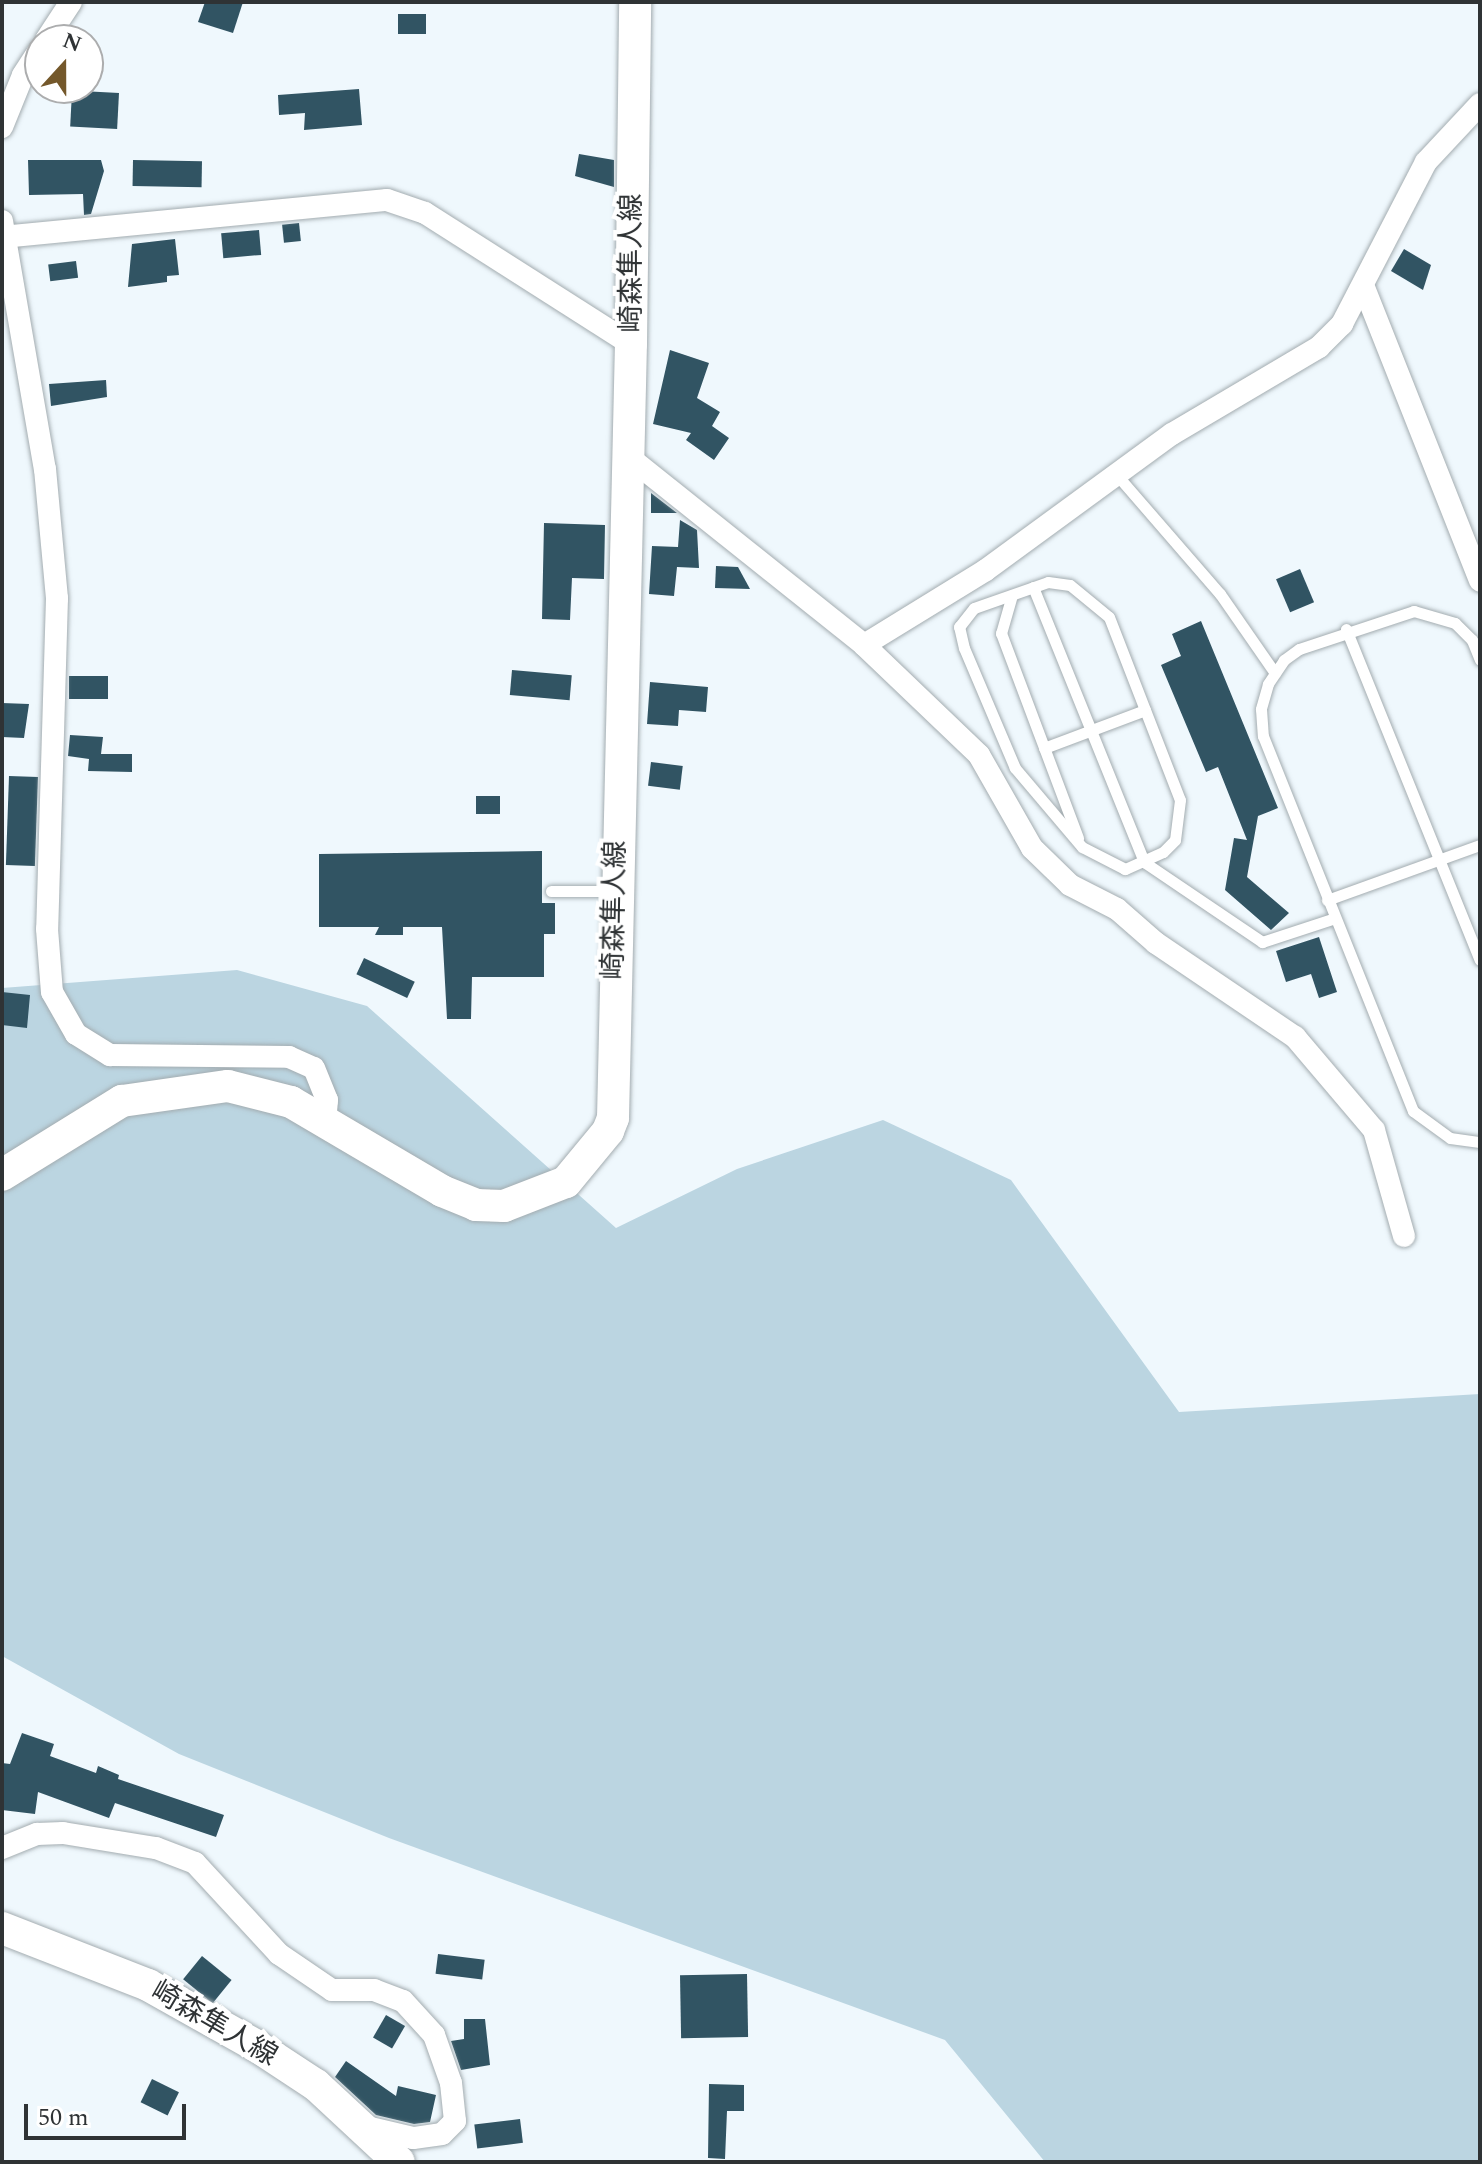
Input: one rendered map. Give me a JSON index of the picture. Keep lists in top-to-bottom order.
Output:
{
  "streets": {
    "main road": ["崎森隼人線"]
  },
  "scale_bar": "50 m",
  "north": "top"
}
